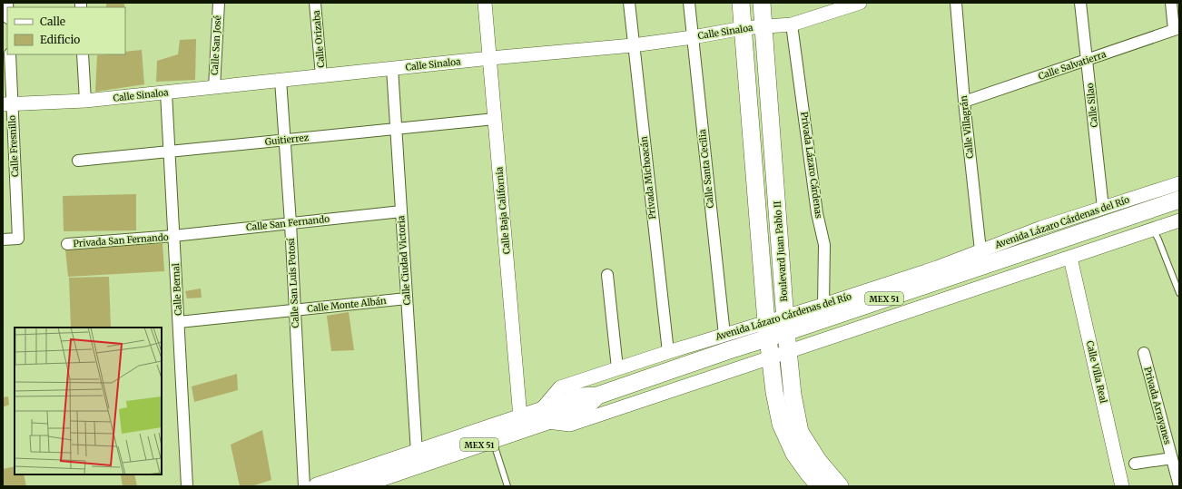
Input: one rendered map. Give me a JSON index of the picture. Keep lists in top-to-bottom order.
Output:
{
  "streets": {
    "main road": ["Avenida Lázaro Cárdenas del Río", "Boulevard Juan Pablo II", "MEX 51"],
    "street": [
      "Calle Sinaloa",
      "Calle Orizaba",
      "Calle San José",
      "Calle Salvatierra",
      "Calle Silao",
      "Calle Villagrán",
      "Guitierrez",
      "Calle Fresnillo",
      "Privada Lázaro Cárdenas",
      "Calle Santa Cecilia",
      "Privada Michoacán",
      "Calle Baja California",
      "Calle San Fernando",
      "Privada San Fernando",
      "Calle Ciudad Victoria",
      "Calle San Luis Potosí",
      "Calle Bernal",
      "Calle Monte Albán",
      "Calle Villa Real",
      "Privada Arrayanes"
    ]
  },
  "crossings": [
    ["Calle Sinaloa", "Calle Orizaba"],
    ["Calle Sinaloa", "Calle San José"],
    ["Calle Sinaloa", "Calle Fresnillo"],
    ["Calle Sinaloa", "Privada Lázaro Cárdenas"],
    ["Calle Sinaloa", "Calle Santa Cecilia"],
    ["Calle Sinaloa", "Privada Michoacán"],
    ["Calle Sinaloa", "Calle Baja California"],
    ["Calle Sinaloa", "Boulevard Juan Pablo II"],
    ["Calle Sinaloa", "Calle Ciudad Victoria"],
    ["Calle Sinaloa", "Calle San Luis Potosí"],
    ["Calle Sinaloa", "Calle Bernal"],
    ["Calle Salvatierra", "Calle Silao"],
    ["Calle Salvatierra", "Calle Villagrán"],
    ["Calle Silao", "Avenida Lázaro Cárdenas del Río"],
    ["Calle Villagrán", "Avenida Lázaro Cárdenas del Río"],
    ["Guitierrez", "Calle Baja California"],
    ["Guitierrez", "Calle Ciudad Victoria"],
    ["Guitierrez", "Calle San Luis Potosí"],
    ["Guitierrez", "Calle Bernal"],
    ["Privada Lázaro Cárdenas", "Avenida Lázaro Cárdenas del Río"],
    ["Calle Santa Cecilia", "Avenida Lázaro Cárdenas del Río"],
    ["Privada Michoacán", "Avenida Lázaro Cárdenas del Río"],
    ["Calle Baja California", "Avenida Lázaro Cárdenas del Río"],
    ["Avenida Lázaro Cárdenas del Río", "Boulevard Juan Pablo II"],
    ["Avenida Lázaro Cárdenas del Río", "Calle Ciudad Victoria"],
    ["Avenida Lázaro Cárdenas del Río", "Calle Villa Real"],
    ["Calle San Fernando", "Privada San Fernando"],
    ["Calle San Fernando", "Calle Ciudad Victoria"],
    ["Calle San Fernando", "Calle San Luis Potosí"],
    ["Calle San Fernando", "Calle Bernal"],
    ["Privada San Fernando", "Calle Bernal"],
    ["Calle Ciudad Victoria", "Calle Monte Albán"],
    ["Calle San Luis Potosí", "Calle Monte Albán"],
    ["Calle Bernal", "Calle Monte Albán"]
  ],
  "legend": ["Calle", "Edificio"]
}
